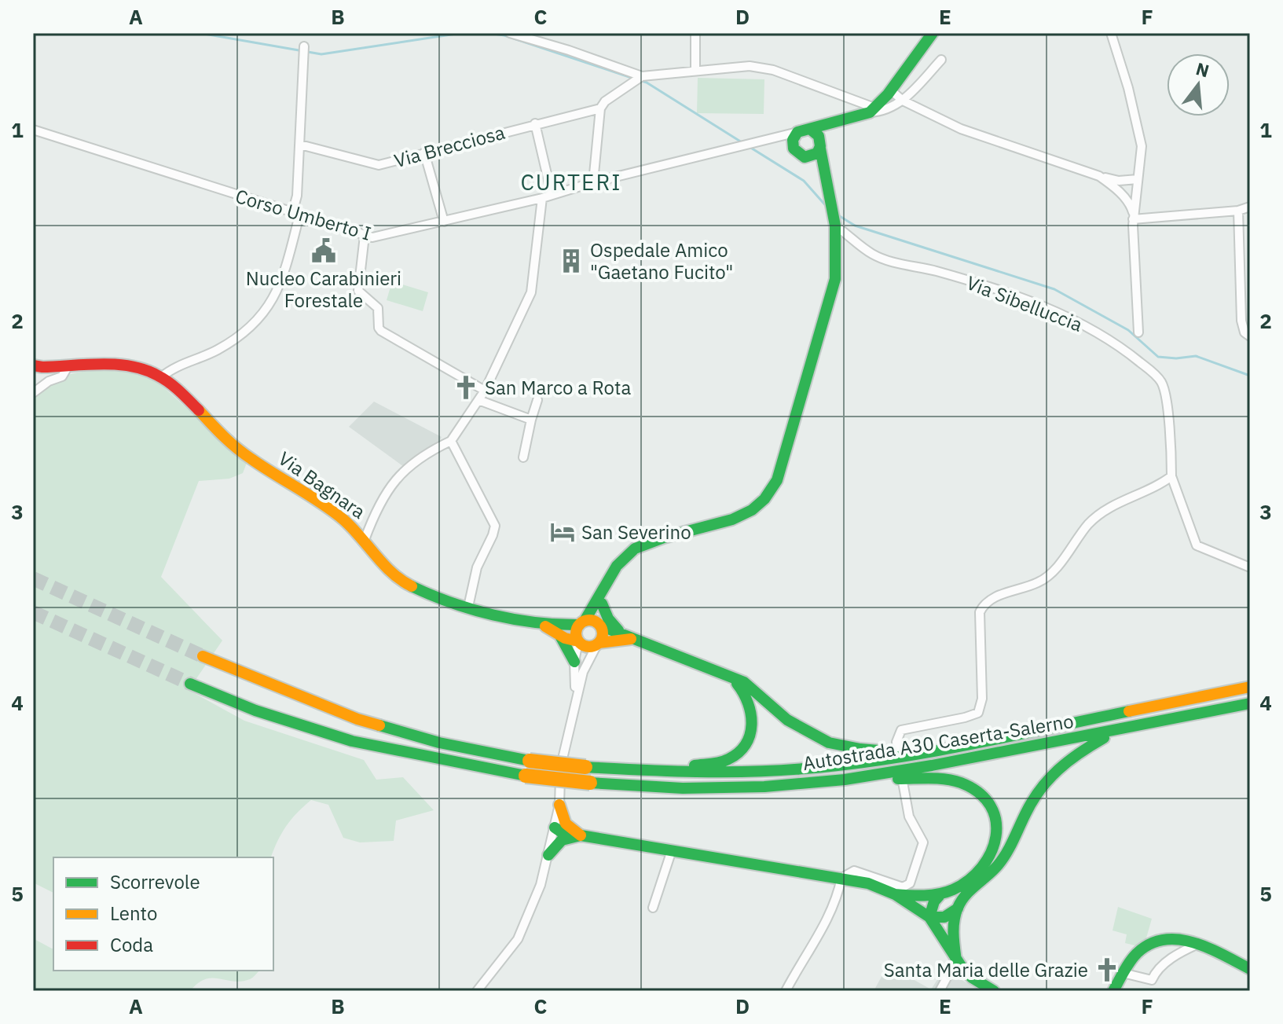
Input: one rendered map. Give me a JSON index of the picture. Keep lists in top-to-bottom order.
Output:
{
  "streets": {
    "main road": ["Via Bagnara", "Autostrada A30 Caserta-Salerno"],
    "street": ["Via Brecciosa", "Corso Umberto I", "Via Sibelluccia"]
  },
  "districts": ["CURTERI"],
  "places": {
    "public building": ["Nucleo Carabinieri Forestale"],
    "building": ["Ospedale Amico \"Gaetano Fucito\""],
    "church": ["San Marco a Rota", "Santa Maria delle Grazie"],
    "hotel": ["San Severino"]
  },
  "legend": ["Scorrevole", "Lento", "Coda"],
  "north": "top",
  "grid": {
    "columns": [
      "A",
      "B",
      "C",
      "D",
      "E",
      "F"
    ],
    "rows": [
      "1",
      "2",
      "3",
      "4",
      "5"
    ]
  }
}
